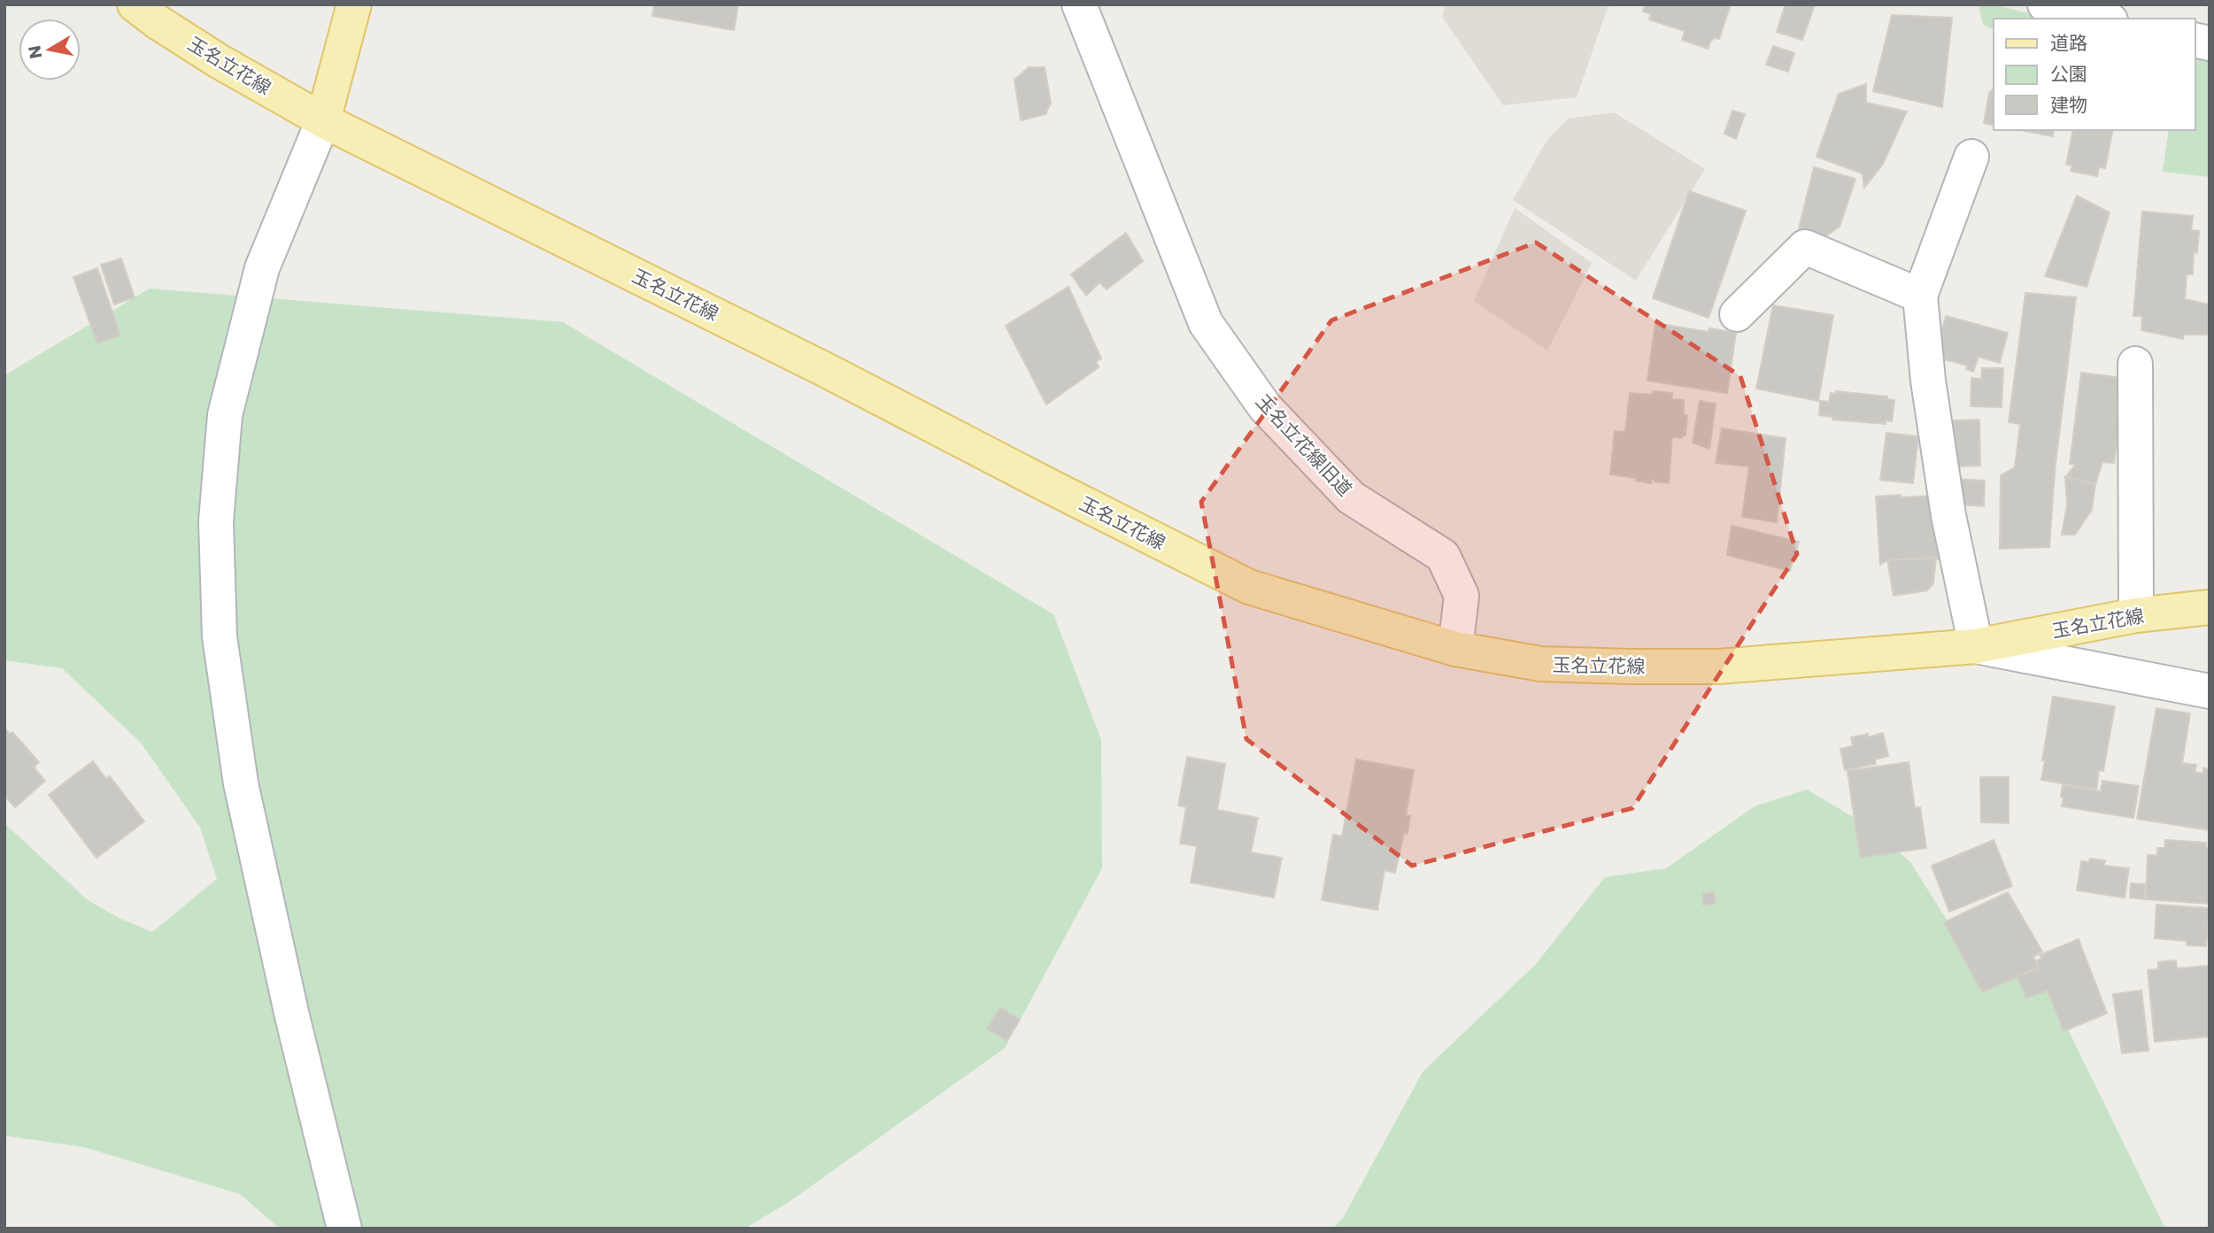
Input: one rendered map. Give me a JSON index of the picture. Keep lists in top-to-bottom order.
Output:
{
  "streets": {
    "main road": ["玉名立花線"],
    "street": ["玉名立花線旧道"]
  },
  "crossings": [
    ["玉名立花線", "玉名立花線旧道"]
  ],
  "legend": ["道路", "公園", "建物"],
  "north": "left"
}
